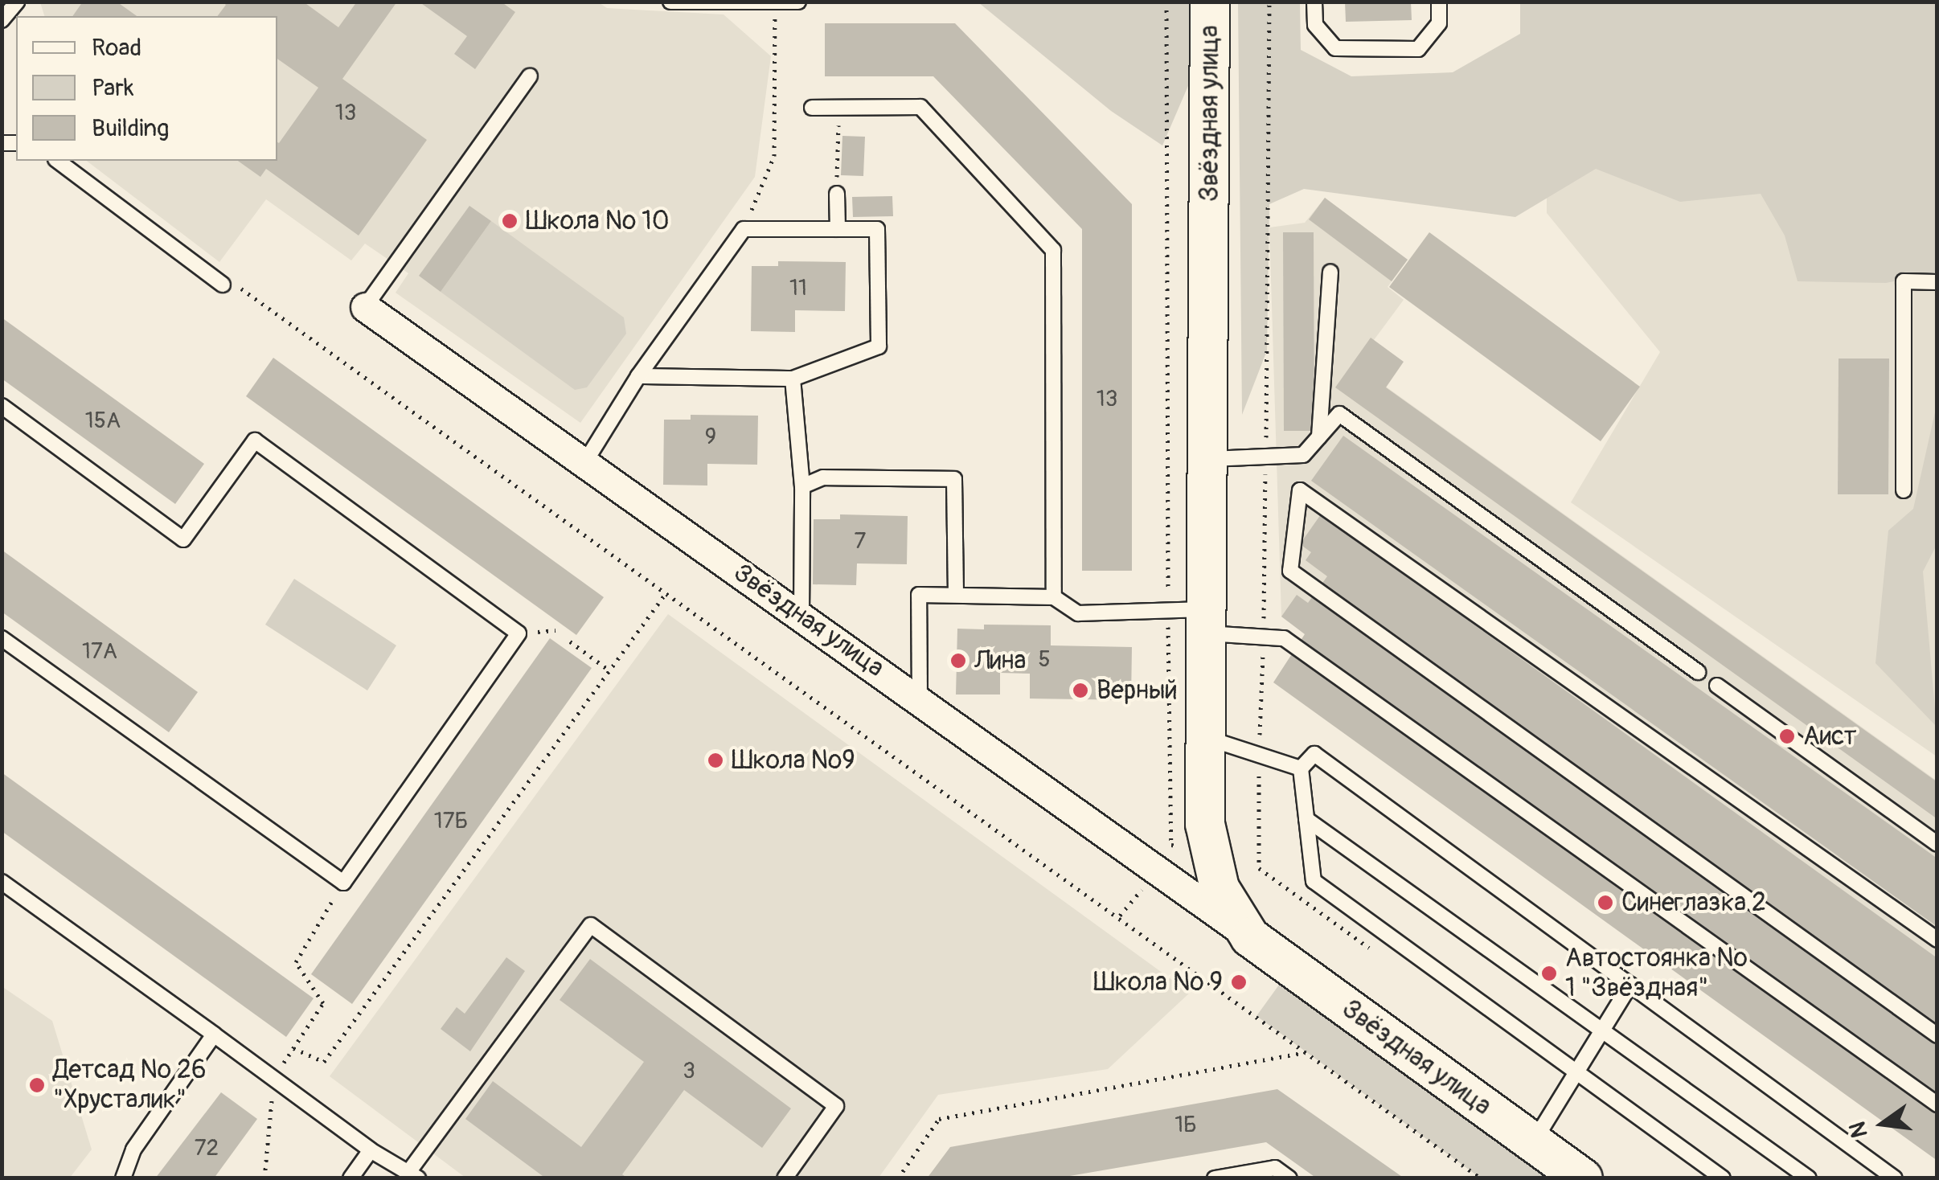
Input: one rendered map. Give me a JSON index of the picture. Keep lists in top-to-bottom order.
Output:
{
  "streets": {
    "street": ["Звёздная улица"]
  },
  "places": [
    "Школа № 10",
    "Лина",
    "Верный",
    "Аист",
    "Школа №9",
    "Синеглазка 2",
    "Автостоянка № 1 \"Звёздная\"",
    "Школа № 9",
    "Детсад № 26 \"Хрусталик\""
  ],
  "house_numbers": [
    "13",
    "11",
    "13",
    "15А",
    "9",
    "7",
    "17А",
    "5",
    "17Б",
    "3",
    "1Б",
    "72"
  ],
  "legend": ["Road", "Park", "Building"],
  "north": "left"
}
